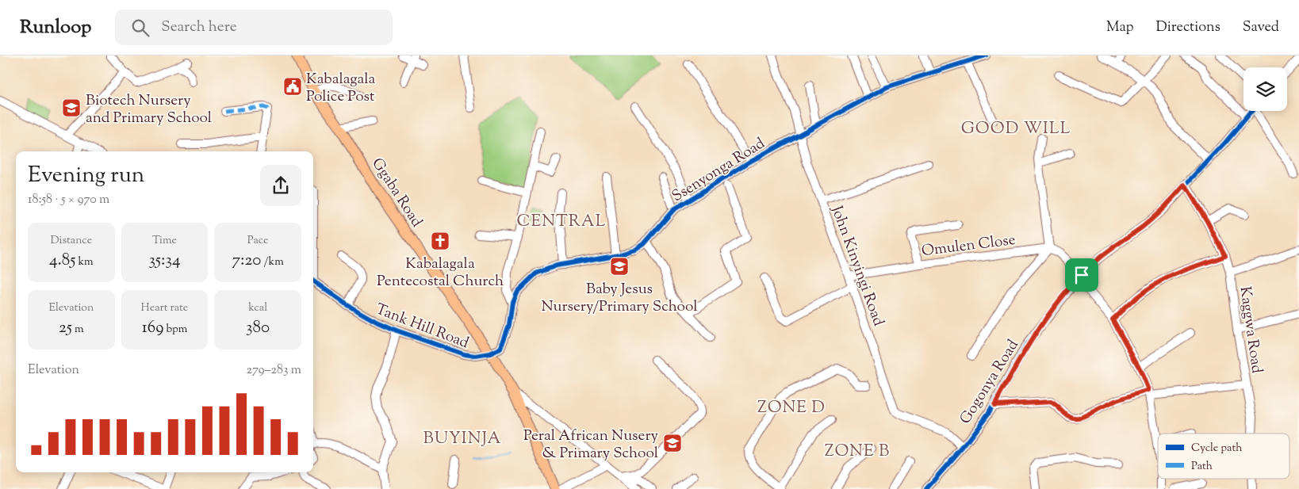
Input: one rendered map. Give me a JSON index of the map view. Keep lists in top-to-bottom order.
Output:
{
  "streets": {
    "main road": ["Ggaba Road"],
    "street": [
      "Ssenyonga Road",
      "Omulen Close",
      "John Kinyingi Road",
      "Tank Hill Road",
      "Kaggwa Road",
      "Gogonya Road"
    ]
  },
  "crossings": [
    ["Ssenyonga Road", "Ggaba Road"],
    ["Ssenyonga Road", "John Kinyingi Road"],
    ["Ssenyonga Road", "Tank Hill Road"],
    ["Ggaba Road", "Tank Hill Road"],
    ["Omulen Close", "John Kinyingi Road"],
    ["John Kinyingi Road", "Gogonya Road"],
    ["Kaggwa Road", "Gogonya Road"]
  ],
  "districts": [
    "GOOD WILL",
    "CENTRAL",
    "ZONE D",
    "BUYINJA",
    "ZONE B"
  ],
  "places": {
    "public building": ["Kabalagala Police Post"],
    "school or university": ["Biotech Nursery and Primary School", "Baby Jesus Nursery/Primary School", "Peral African Nusery & Primary School"],
    "church": ["Kabalagala Pentecostal Church"]
  },
  "legend": ["Cycle path", "Path"],
  "page": {
    "header": "Runloop",
    "search": "Search here",
    "nav": ["Map", "Directions", "Saved"],
    "heading": ["Evening run", "18:58 · 5 × 970 m"],
    "stats": [
      ["Distance", "4.85 km"],
      ["Time", "35:34"],
      ["Pace", "7:20 /km"],
      ["Elevation", "25 m"],
      ["Heart rate", "169 bpm"],
      ["kcal", "380"]
    ],
    "chart": ["Elevation", "279–283 m"]
  }
}
